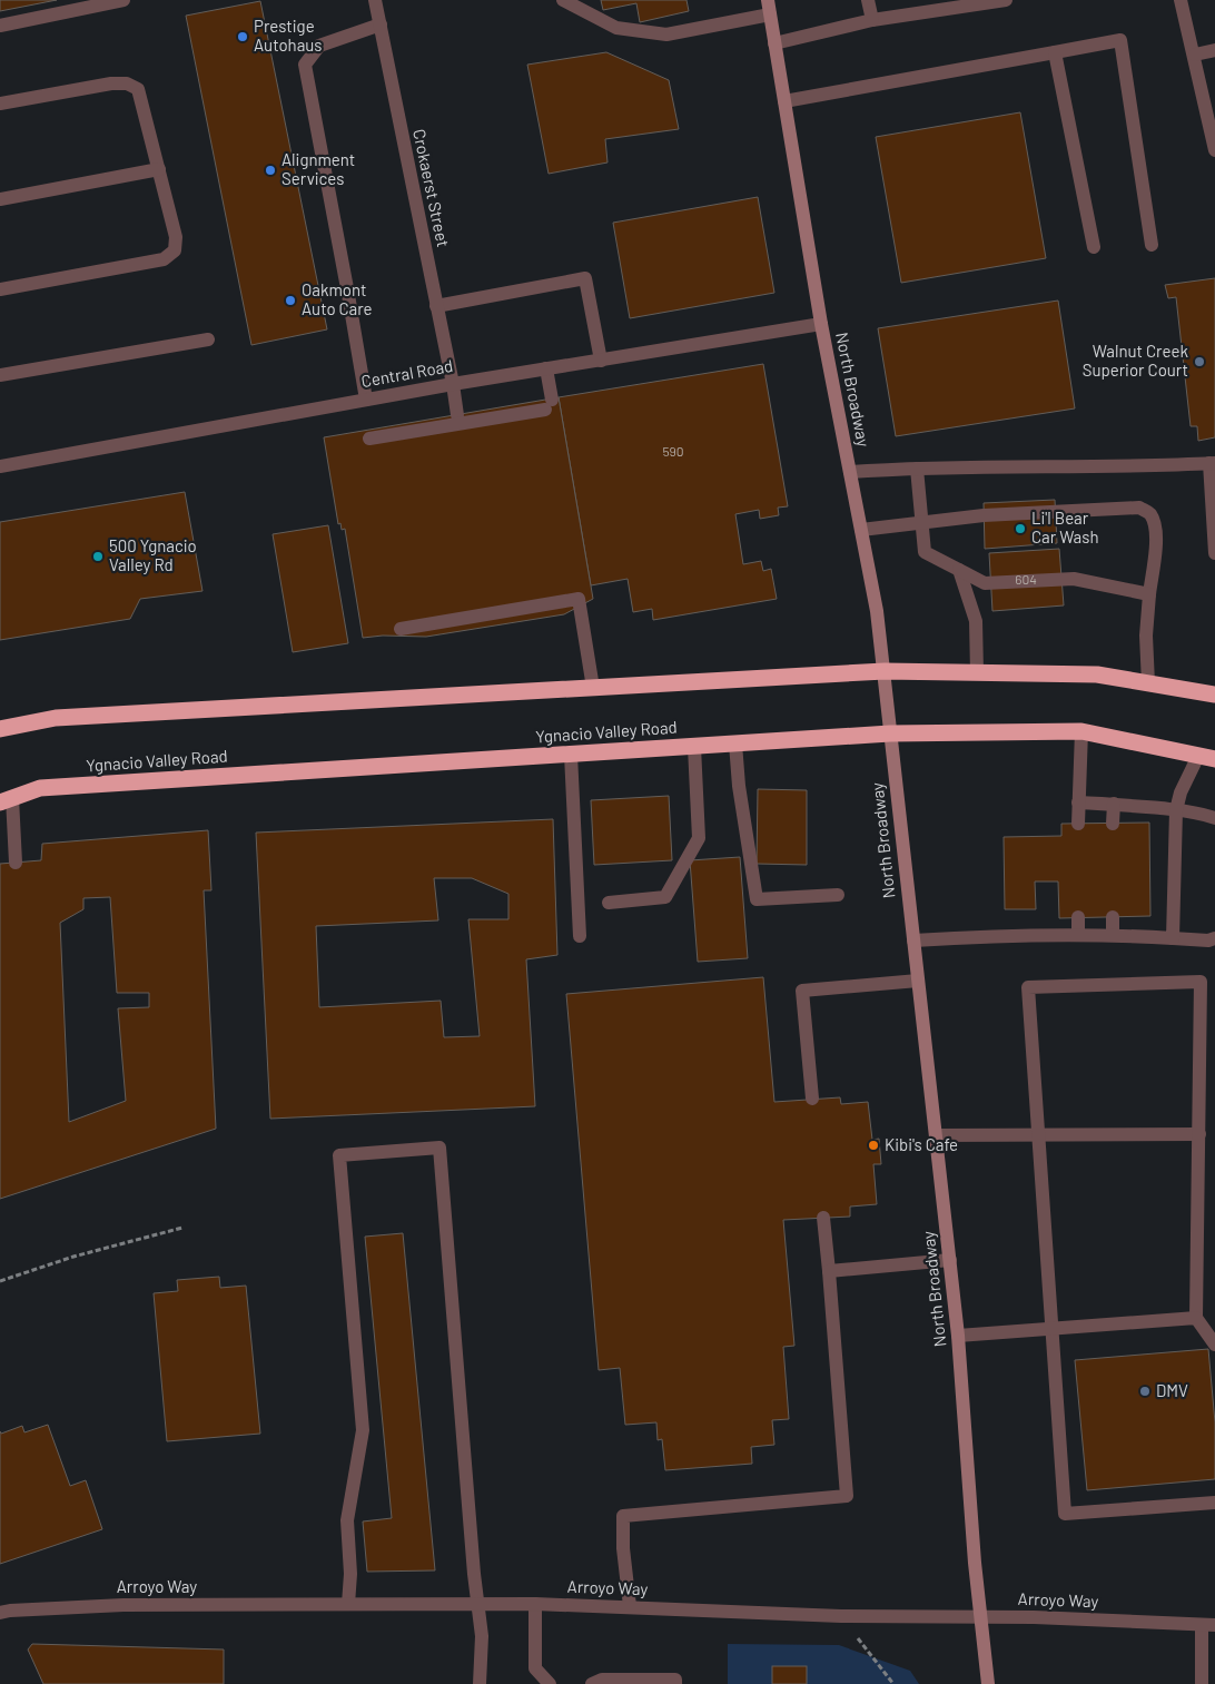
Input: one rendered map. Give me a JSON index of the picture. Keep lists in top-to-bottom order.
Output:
{
  "streets": {
    "highway": ["Ygnacio Valley Road"],
    "street": [
      "Crokaerst Street",
      "Central Road",
      "North Broadway",
      "Arroyo Way"
    ]
  },
  "crossings": [
    ["Crokaerst Street", "Central Road"],
    ["Central Road", "North Broadway"],
    ["North Broadway", "Ygnacio Valley Road"],
    ["North Broadway", "Arroyo Way"]
  ],
  "places": [
    "Prestige Autohaus",
    "Alignment Services",
    "Oakmont Auto Care",
    "Walnut Creek Superior Court",
    "Li'l Bear Car Wash",
    "500 Ygnacio Valley Rd",
    "Kibi's Cafe",
    "DMV"
  ],
  "house_numbers": ["590", "604"]
}
